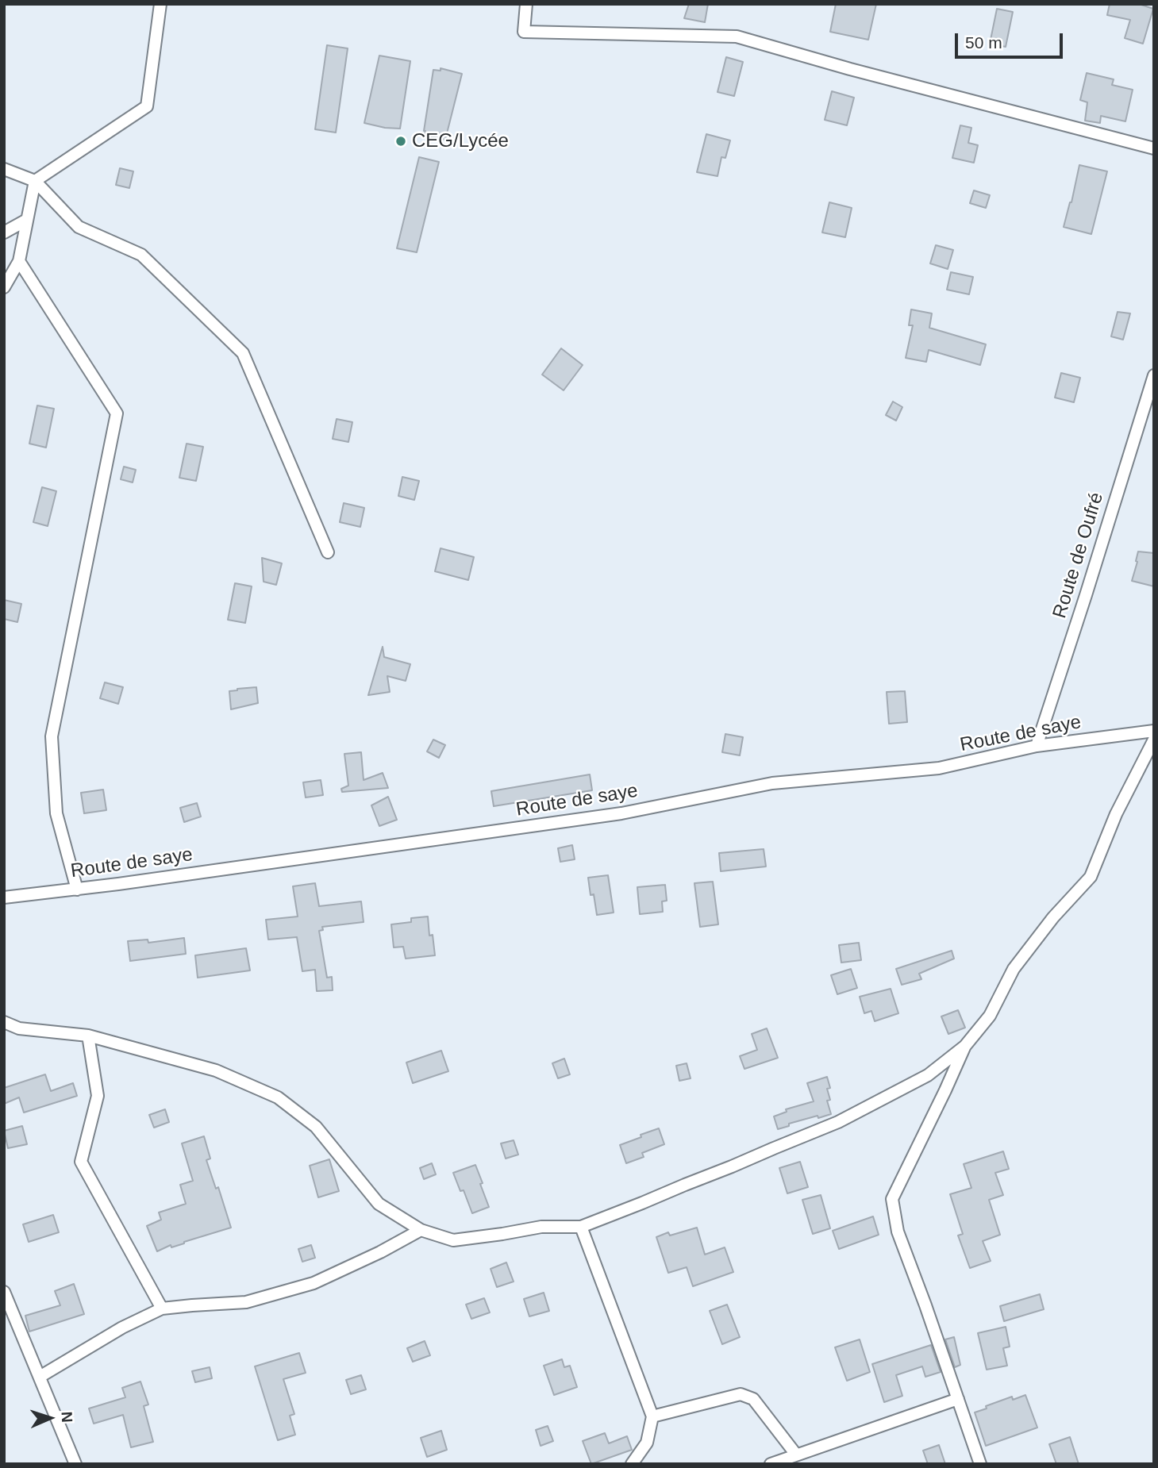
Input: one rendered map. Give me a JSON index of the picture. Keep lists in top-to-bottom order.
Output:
{
  "streets": {
    "street": ["Route de Oufré", "Route de saye"]
  },
  "crossings": [
    ["Route de Oufré", "Route de saye"]
  ],
  "places": ["CEG/Lycée"],
  "scale_bar": "50 m",
  "north": "right"
}
